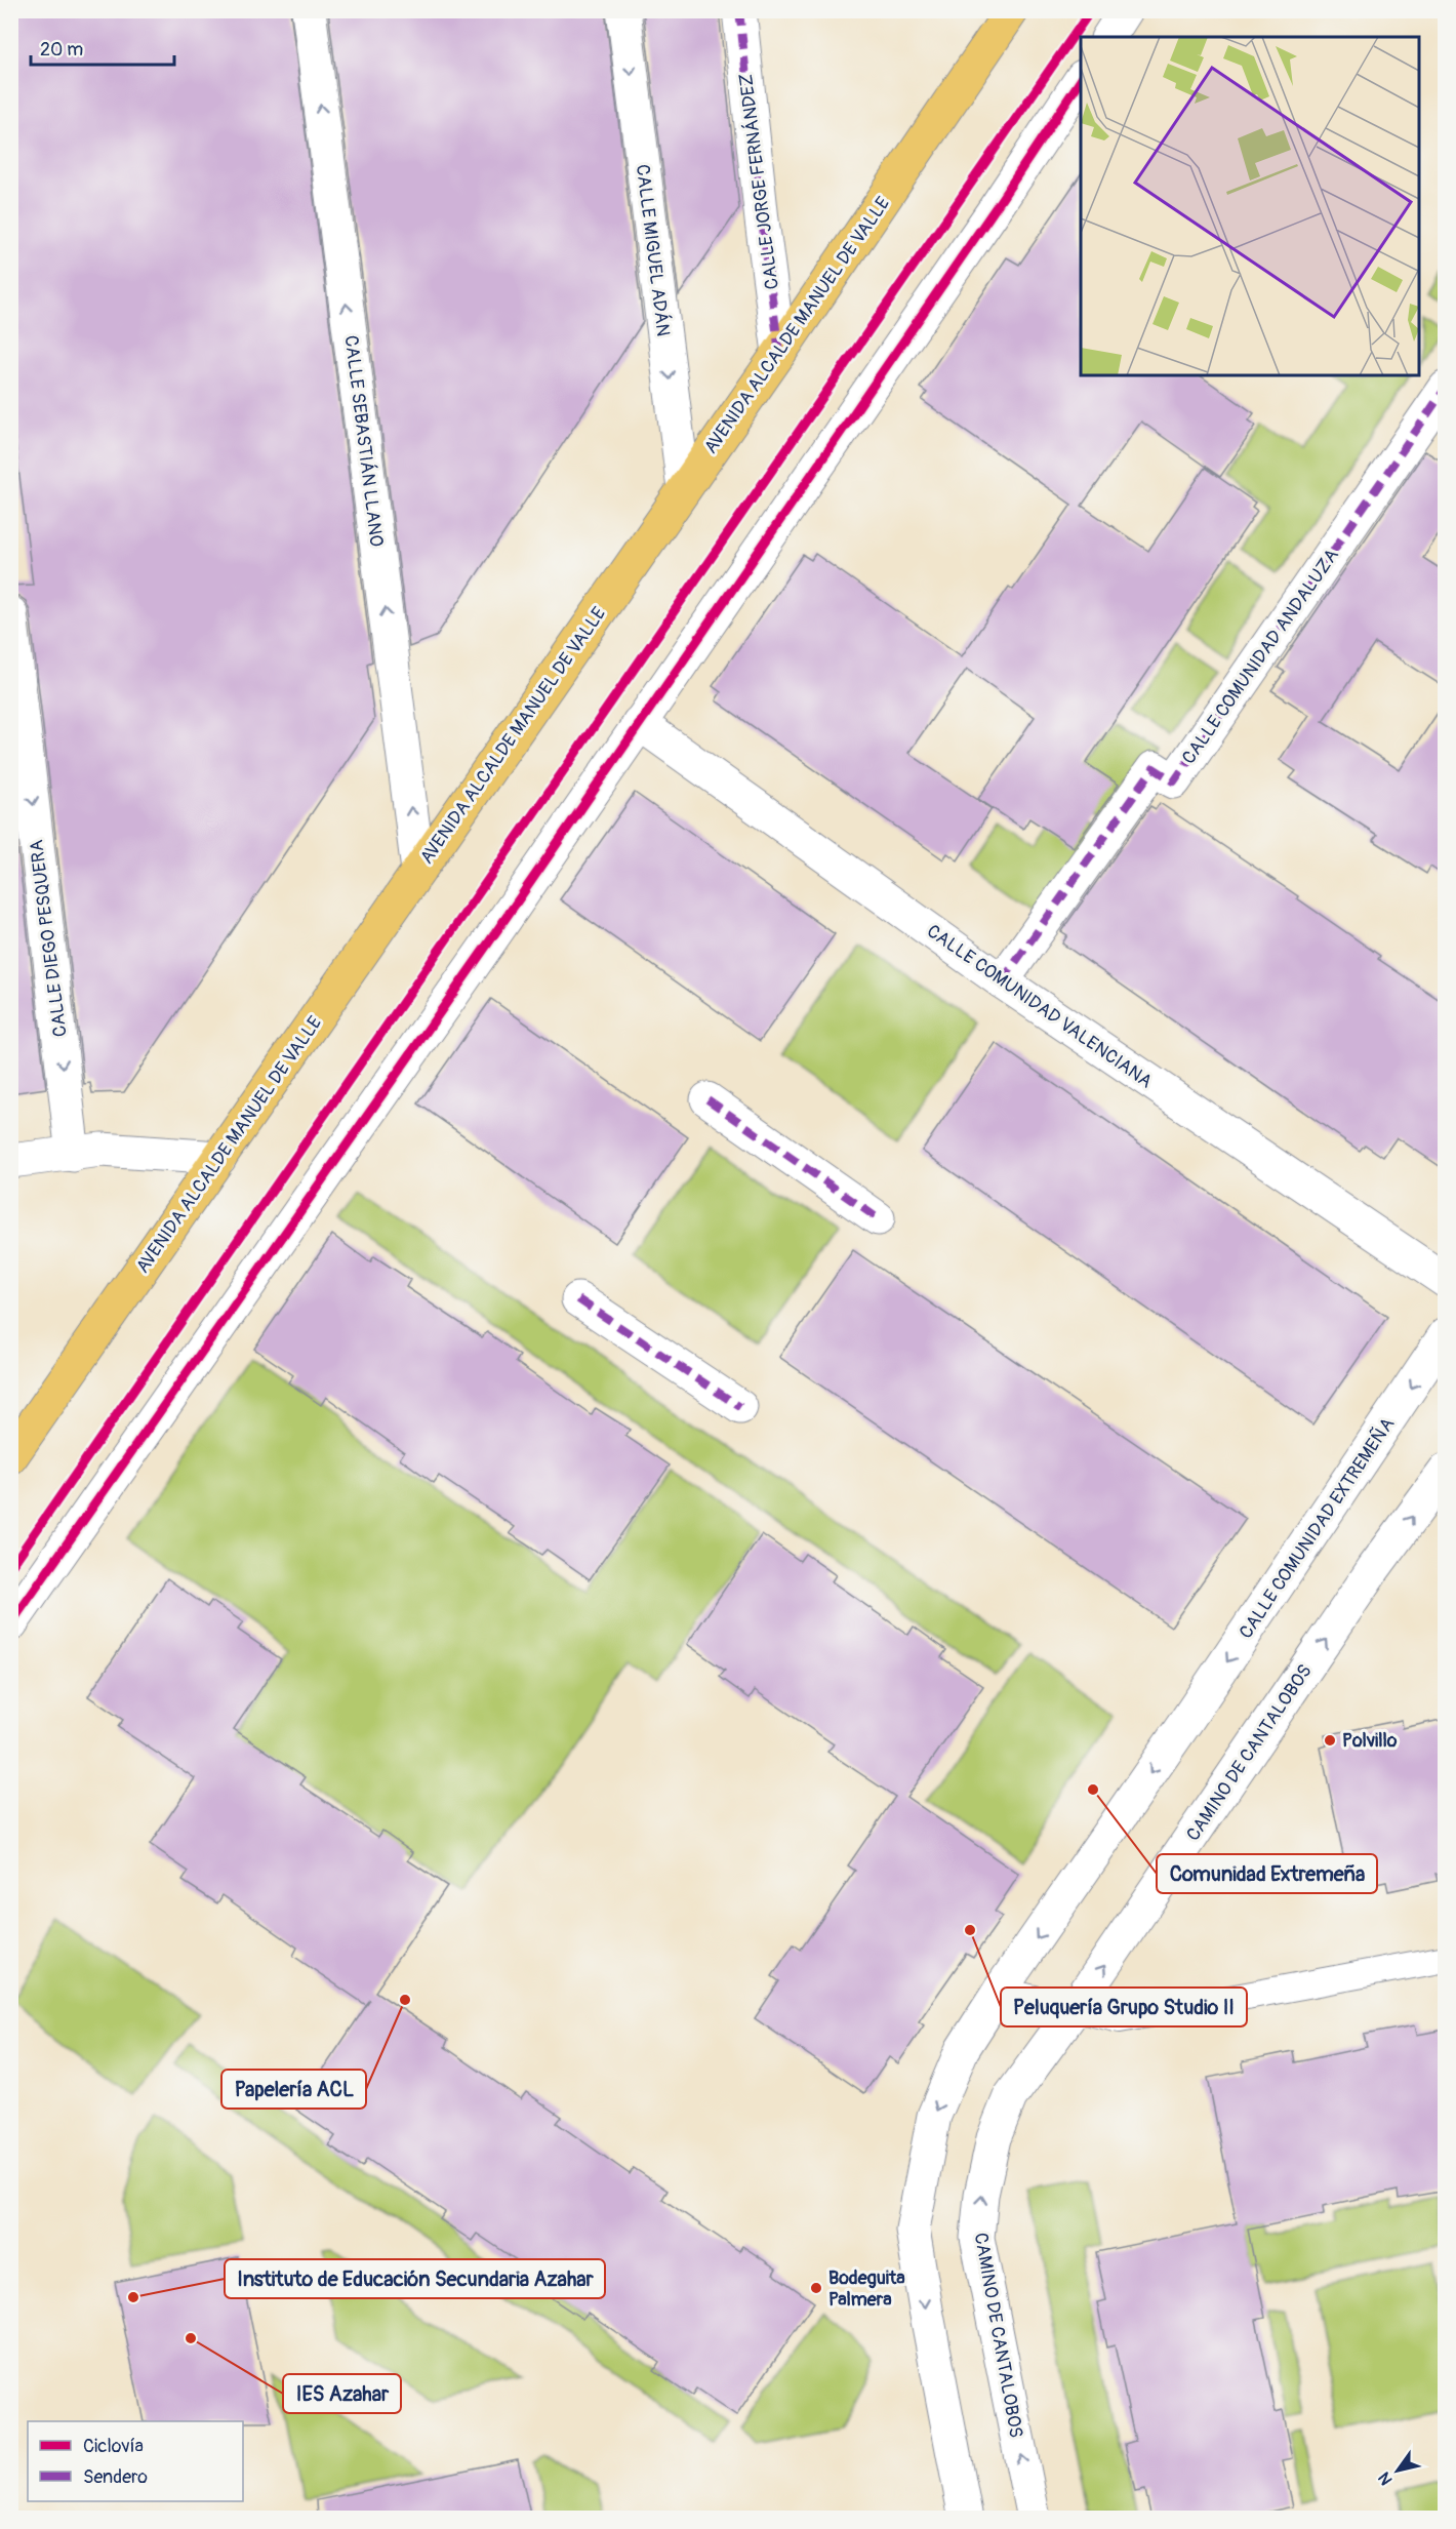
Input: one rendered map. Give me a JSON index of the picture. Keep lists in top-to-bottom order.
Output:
{
  "streets": {
    "main road": ["AVENIDA ALCALDE MANUEL DE VALLE"],
    "street": [
      "CALLE JORGE FERNÁNDEZ",
      "CALLE MIGUEL ADÁN",
      "CALLE SEBASTIÁN LLANO",
      "CALLE COMUNIDAD ANDALUZA",
      "CALLE DIEGO PESQUERA",
      "CALLE COMUNIDAD VALENCIANA",
      "CALLE COMUNIDAD EXTREMEÑA",
      "CAMINO DE CANTALOBOS"
    ]
  },
  "crossings": [
    ["CALLE JORGE FERNÁNDEZ", "AVENIDA ALCALDE MANUEL DE VALLE"],
    ["CALLE MIGUEL ADÁN", "AVENIDA ALCALDE MANUEL DE VALLE"],
    ["AVENIDA ALCALDE MANUEL DE VALLE", "CALLE SEBASTIÁN LLANO"],
    ["CALLE COMUNIDAD ANDALUZA", "CALLE COMUNIDAD VALENCIANA"]
  ],
  "one_way": [
    "CALLE MIGUEL ADÁN",
    "CALLE SEBASTIÁN LLANO",
    "CALLE DIEGO PESQUERA",
    "CALLE COMUNIDAD EXTREMEÑA"
  ],
  "places": [
    "Polvillo",
    "Comunidad Extremeña",
    "Peluquería Grupo Studio II",
    "Papelería ACL",
    "Bodeguita Palmera",
    "Instituto de Educación Secundaria Azahar",
    "IES Azahar"
  ],
  "legend": ["Ciclovía", "Sendero"],
  "scale_bar": "20 m",
  "north": "bottom left"
}
